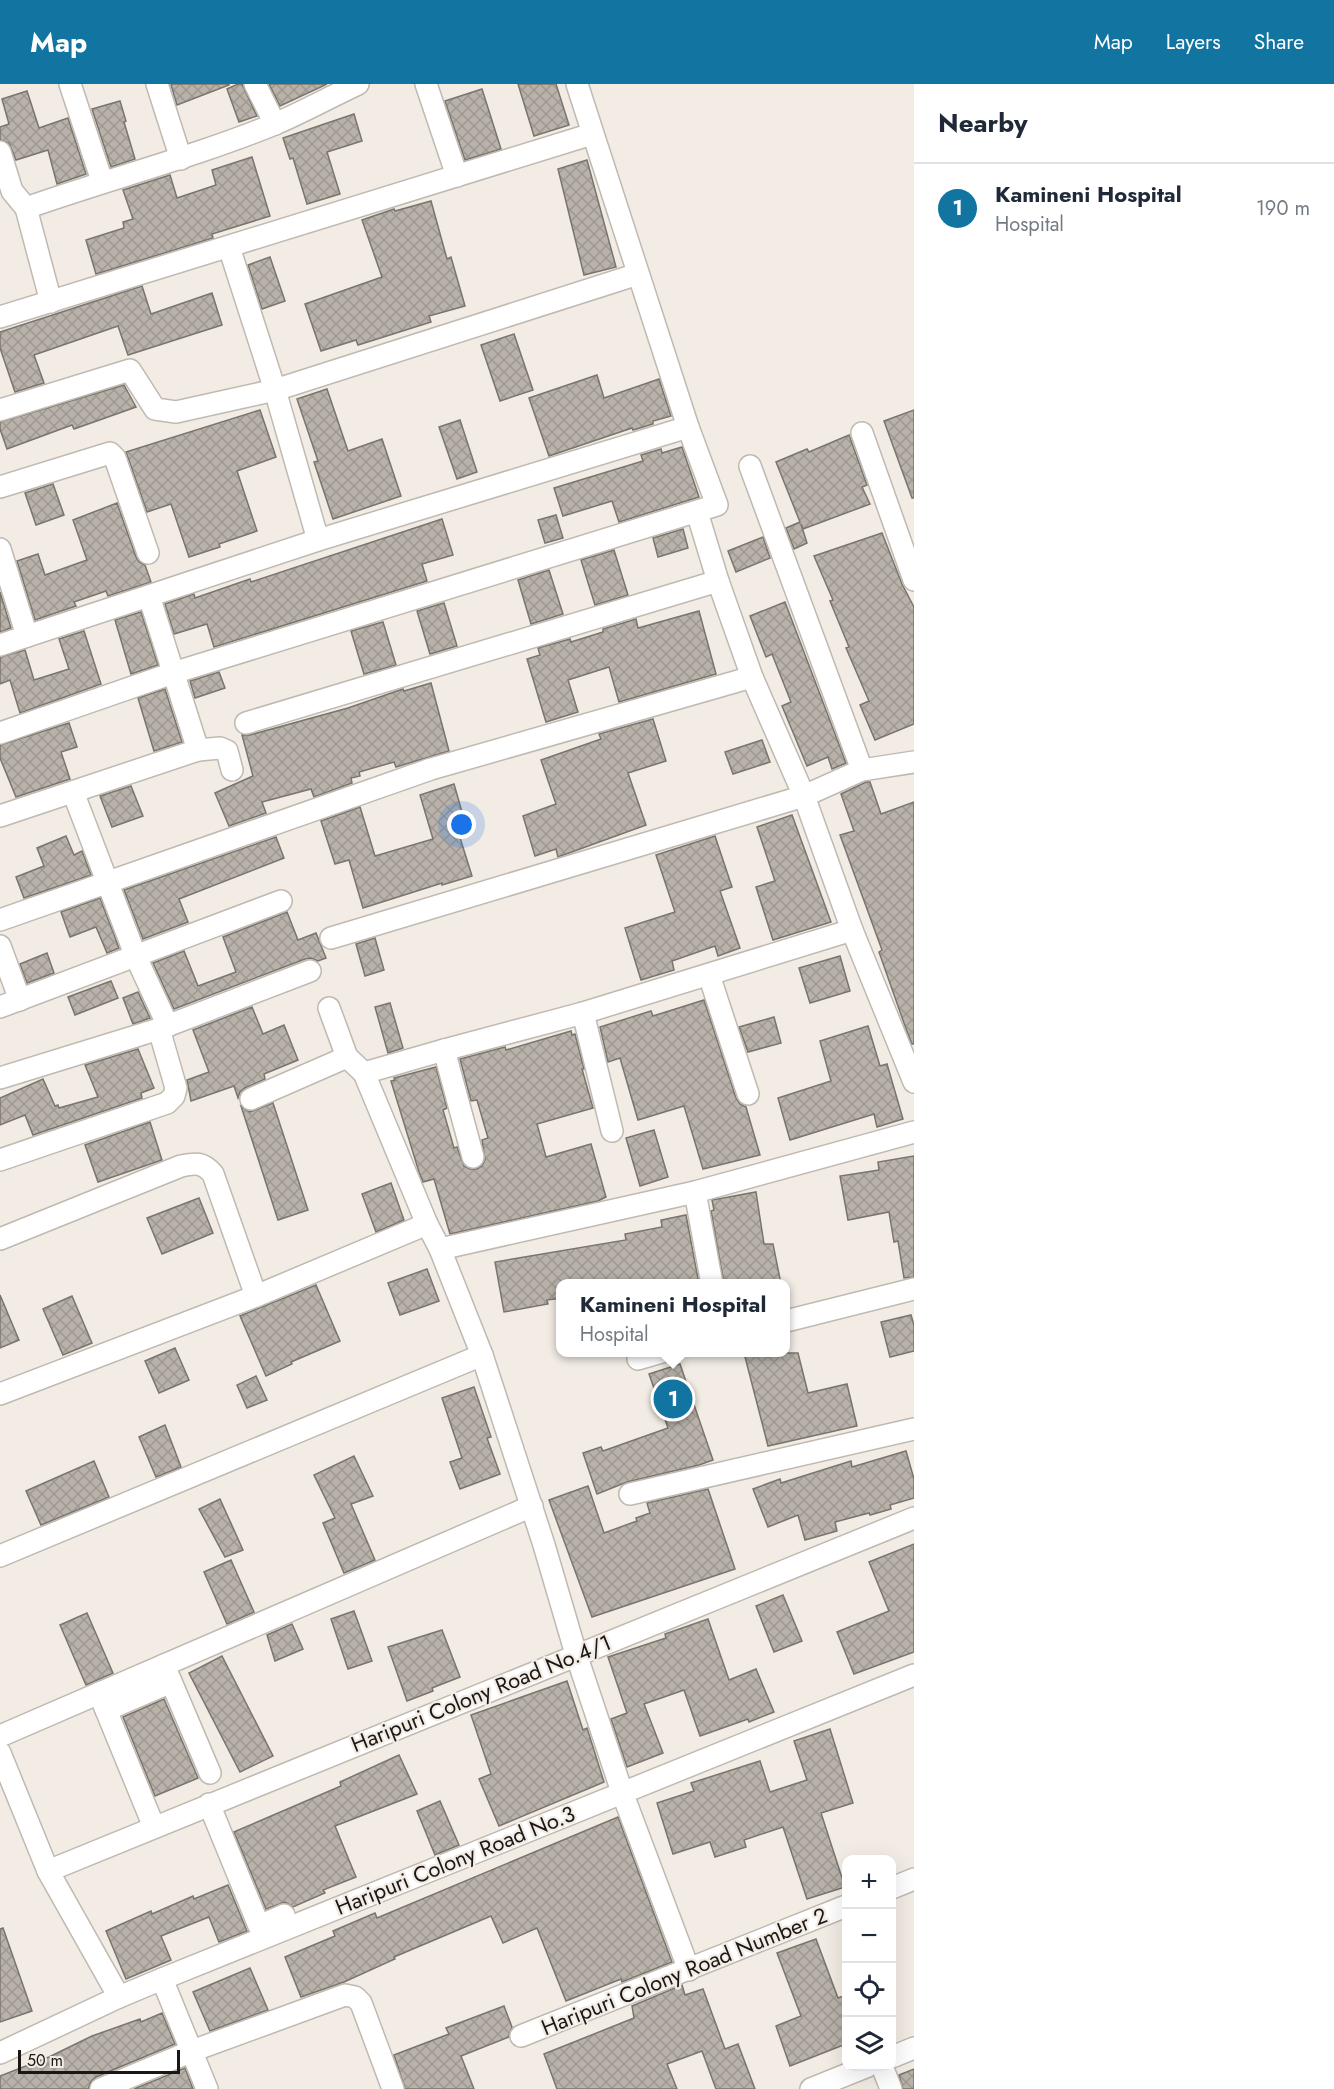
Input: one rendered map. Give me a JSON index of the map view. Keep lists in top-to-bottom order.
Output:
{
  "streets": {
    "street": ["Haripuri Colony Road No.4/1", "Haripuri Colony Road No.3", "Haripuri Colony Road Number 2"]
  },
  "scale_bar": "50 m",
  "page": {
    "header": "Map",
    "nav": ["Map", "Layers", "Share"],
    "heading": "Nearby",
    "list": [
      {
        "mark": "1",
        "name": "Kamineni Hospital",
        "note": "Hospital",
        "value": "190 m"
      }
    ],
    "popup": ["Kamineni Hospital", "Hospital"],
    "pins": "1",
    "map_buttons": ["+", "−"],
    "scale": "50 m"
  }
}
